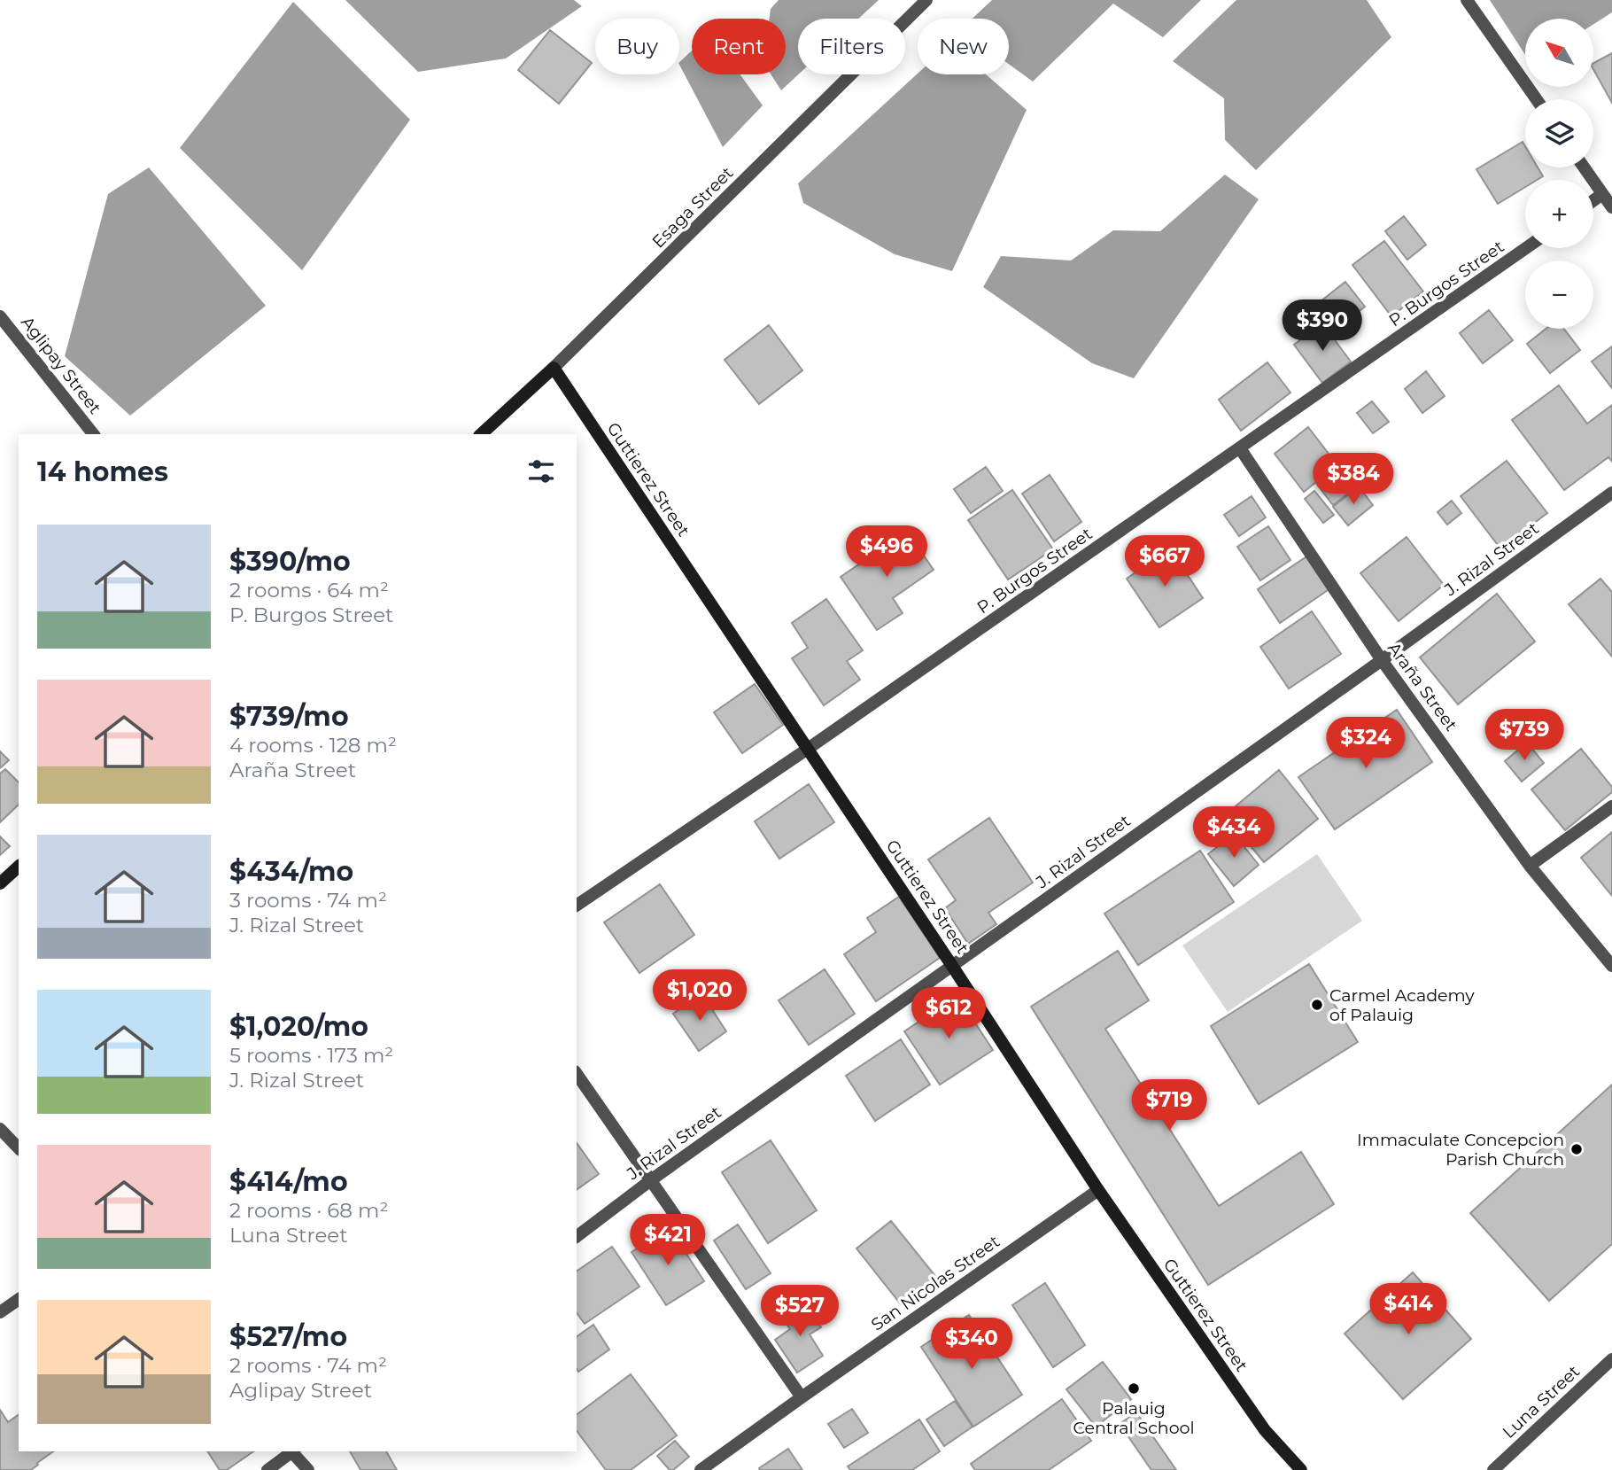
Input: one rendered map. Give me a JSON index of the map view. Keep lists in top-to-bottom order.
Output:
{
  "streets": {
    "street": [
      "Esaga Street",
      "P. Burgos Street",
      "Aglipay Street",
      "Guttierez Street",
      "J. Rizal Street",
      "Araña Street",
      "San Nicolas Street",
      "Luna Street"
    ]
  },
  "crossings": [
    ["Esaga Street", "Guttierez Street"],
    ["P. Burgos Street", "Guttierez Street"],
    ["P. Burgos Street", "Araña Street"],
    ["Guttierez Street", "J. Rizal Street"],
    ["Guttierez Street", "San Nicolas Street"],
    ["J. Rizal Street", "Araña Street"]
  ],
  "places": ["Carmel Academy of Palauig", "Immaculate Concepcion Parish Church", "Palauig Central School"],
  "north": "top left",
  "page": {
    "map_buttons": ["+", "−"],
    "chip": [
      "Buy",
      "Rent",
      "Filters",
      "New"
    ],
    "price": [
      "$390",
      "$384",
      "$496",
      "$667",
      "$739",
      "$324",
      "$434",
      "$1,020",
      "$612",
      "$719",
      "$421",
      "$414",
      "$527",
      "$340"
    ],
    "heading": "14 homes",
    "list": [
      {
        "name": "$390/mo",
        "note": "2 rooms · 64 m² · P. Burgos Street"
      },
      {
        "name": "$739/mo",
        "note": "4 rooms · 128 m² · Araña Street"
      },
      {
        "name": "$434/mo",
        "note": "3 rooms · 74 m² · J. Rizal Street"
      },
      {
        "name": "$1,020/mo",
        "note": "5 rooms · 173 m² · J. Rizal Street"
      },
      {
        "name": "$414/mo",
        "note": "2 rooms · 68 m² · Luna Street"
      },
      {
        "name": "$527/mo",
        "note": "2 rooms · 74 m² · Aglipay Street"
      }
    ]
  }
}
